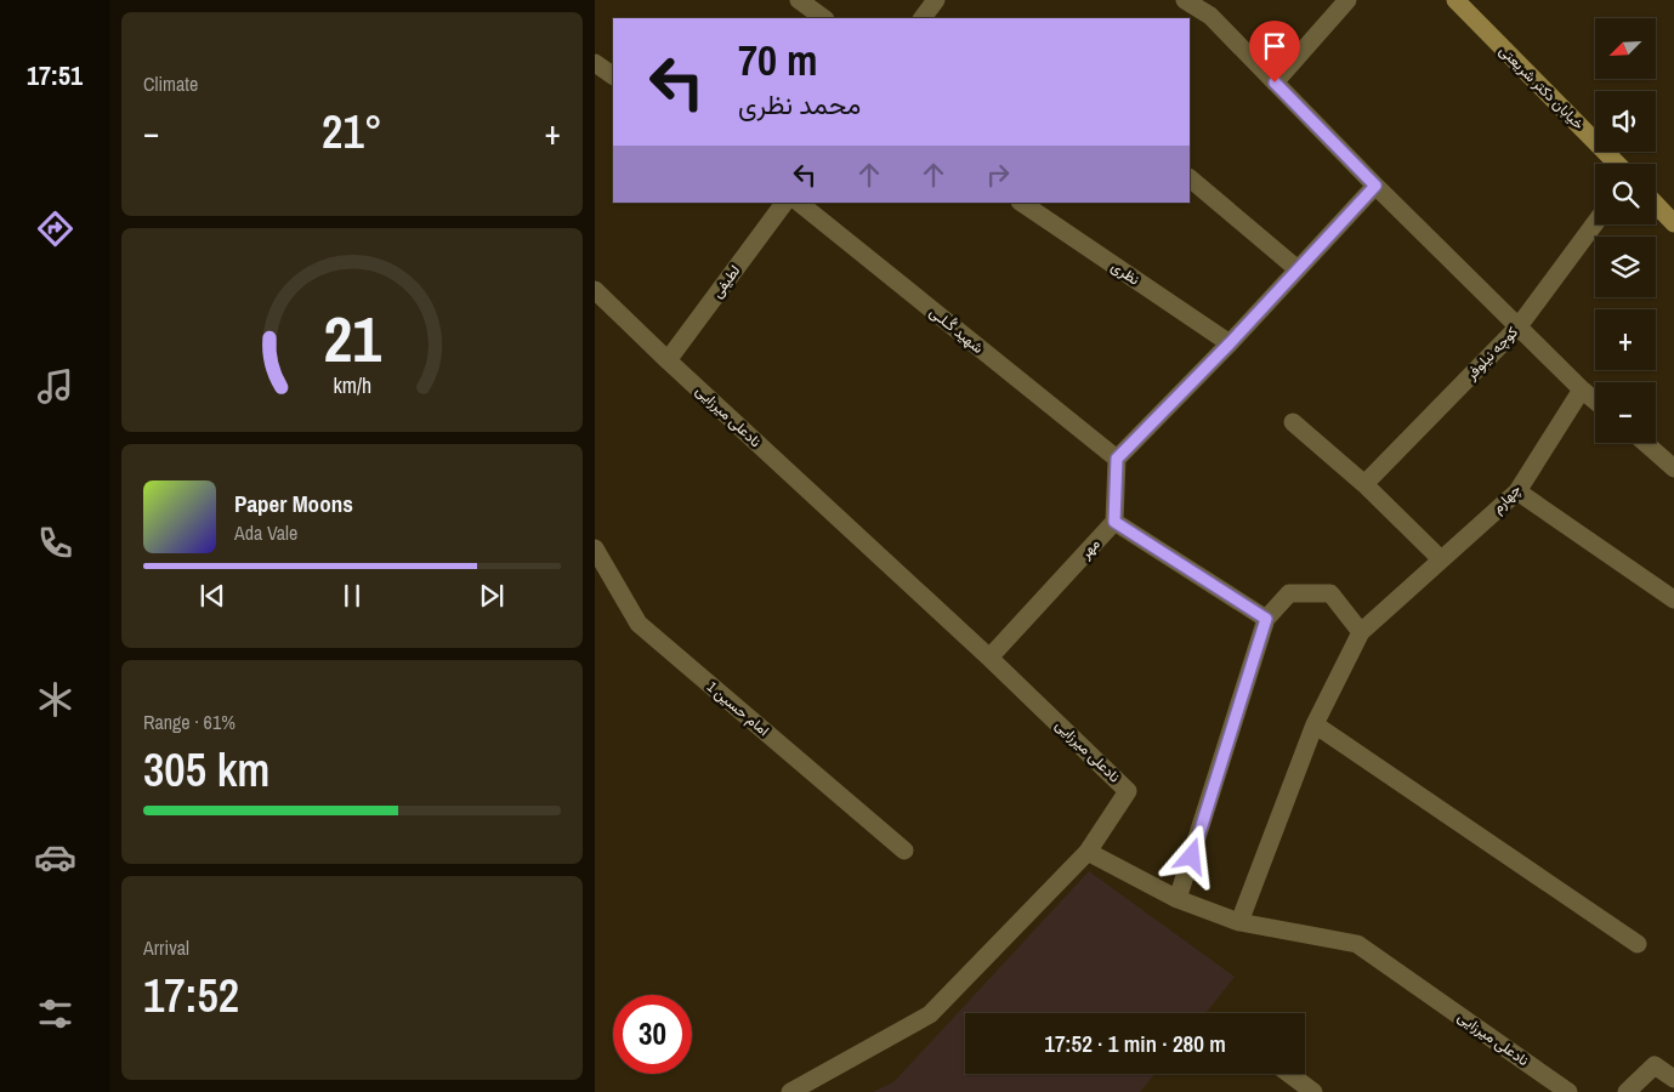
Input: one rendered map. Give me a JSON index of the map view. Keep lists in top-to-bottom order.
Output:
{
  "streets": {
    "street": [
      "خیابان دکتر شریعتی",
      "نظری",
      "لطیفی",
      "شهید گُـلـی",
      "کوچه نیلوفر",
      "نادعلی میرزایی",
      "چهارم",
      "مهر",
      "امام حسین 1"
    ]
  },
  "crossings": [
    ["لطیفی", "نادعلی میرزایی"],
    ["نادعلی میرزایی", "چهارم"],
    ["نادعلی میرزایی", "مهر"]
  ],
  "north": "bottom left",
  "page": {
    "tabs": "17:51",
    "tile": [
      "Climate",
      ["Range · 61%", "305 km"],
      ["Arrival", "17:52"]
    ],
    "map_buttons": ["+", "−"],
    "turn": ["70 m", "محمد نظری"],
    "heat": ["−", "21°", "+"],
    "song": ["Paper Moons", "Ada Vale"],
    "limit": "30",
    "trip": "17:52 · 1 min · 280 m",
    "gauge": ["21", "km/h"]
  }
}
